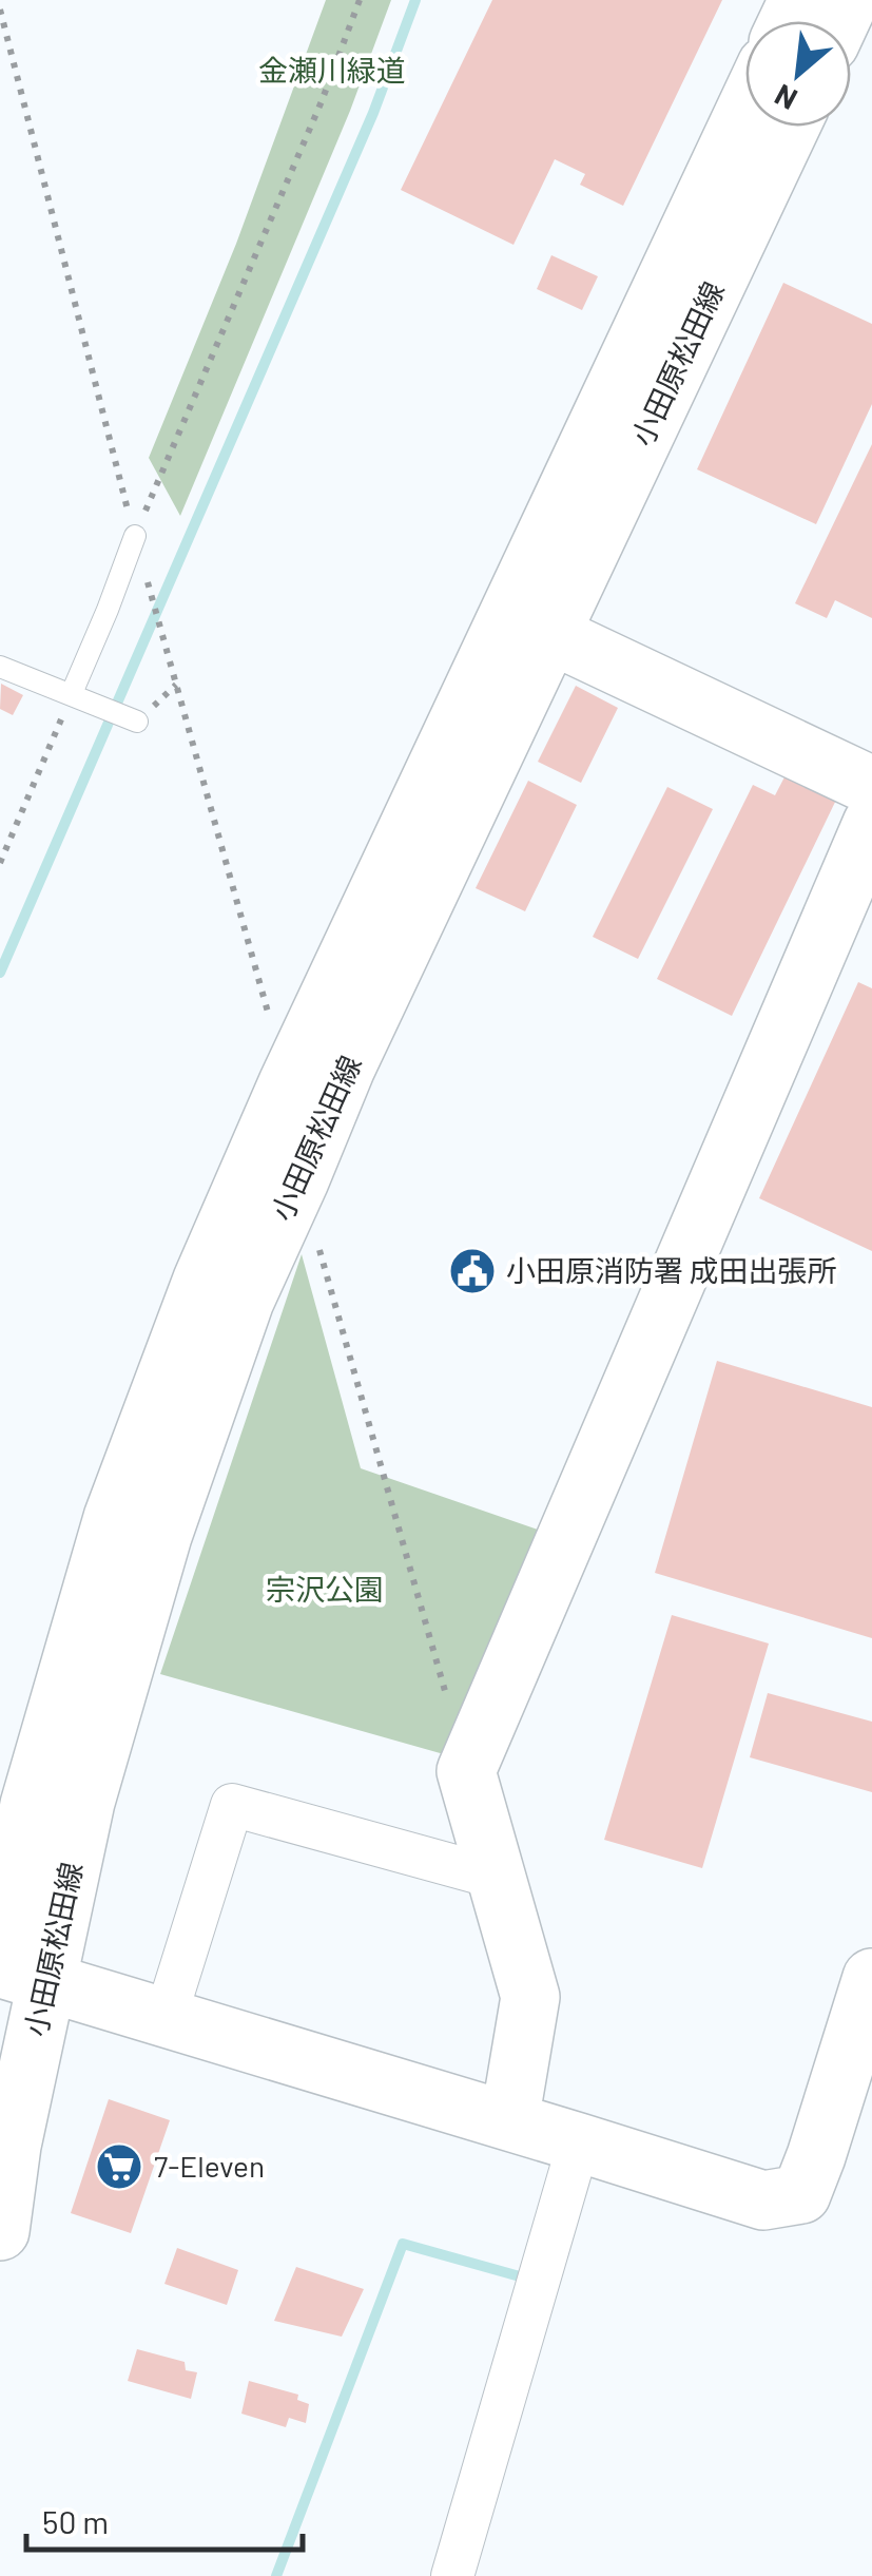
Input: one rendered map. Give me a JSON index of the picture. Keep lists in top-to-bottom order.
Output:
{
  "streets": {
    "main road": ["小田原松田線"]
  },
  "parks": ["金瀬川緑道", "宗沢公園"],
  "places": {
    "public building": ["小田原消防署 成田出張所"],
    "supermarket": ["7-Eleven"]
  },
  "scale_bar": "50 m",
  "north": "bottom left"
}
